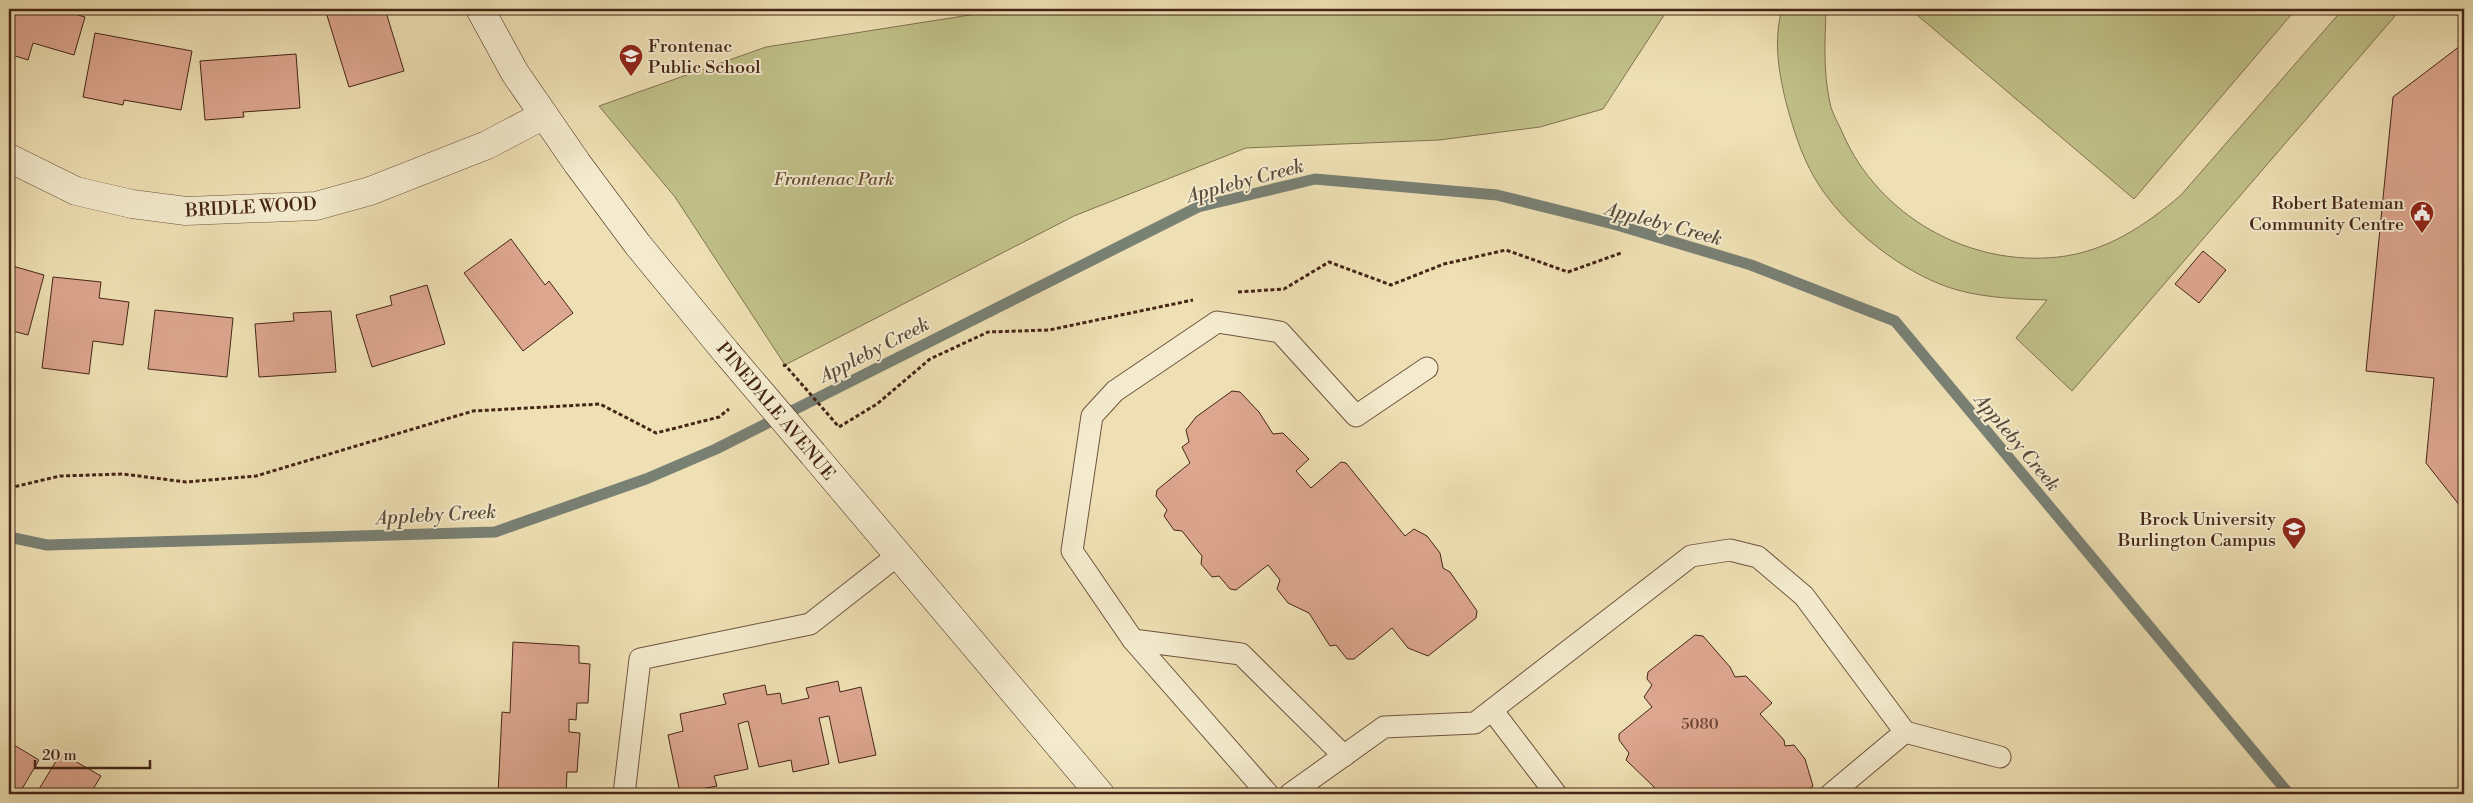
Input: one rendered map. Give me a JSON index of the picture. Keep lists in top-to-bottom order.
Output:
{
  "streets": {
    "street": ["BRIDLE WOOD", "PINEDALE AVENUE"]
  },
  "crossings": [
    ["BRIDLE WOOD", "PINEDALE AVENUE"]
  ],
  "water": ["Appleby Creek"],
  "parks": ["Frontenac Park"],
  "places": {
    "school or university": ["Frontenac Public School", "Brock University Burlington Campus"],
    "public building": ["Robert Bateman Community Centre"]
  },
  "house_numbers": ["5080"],
  "scale_bar": "20 m"
}
